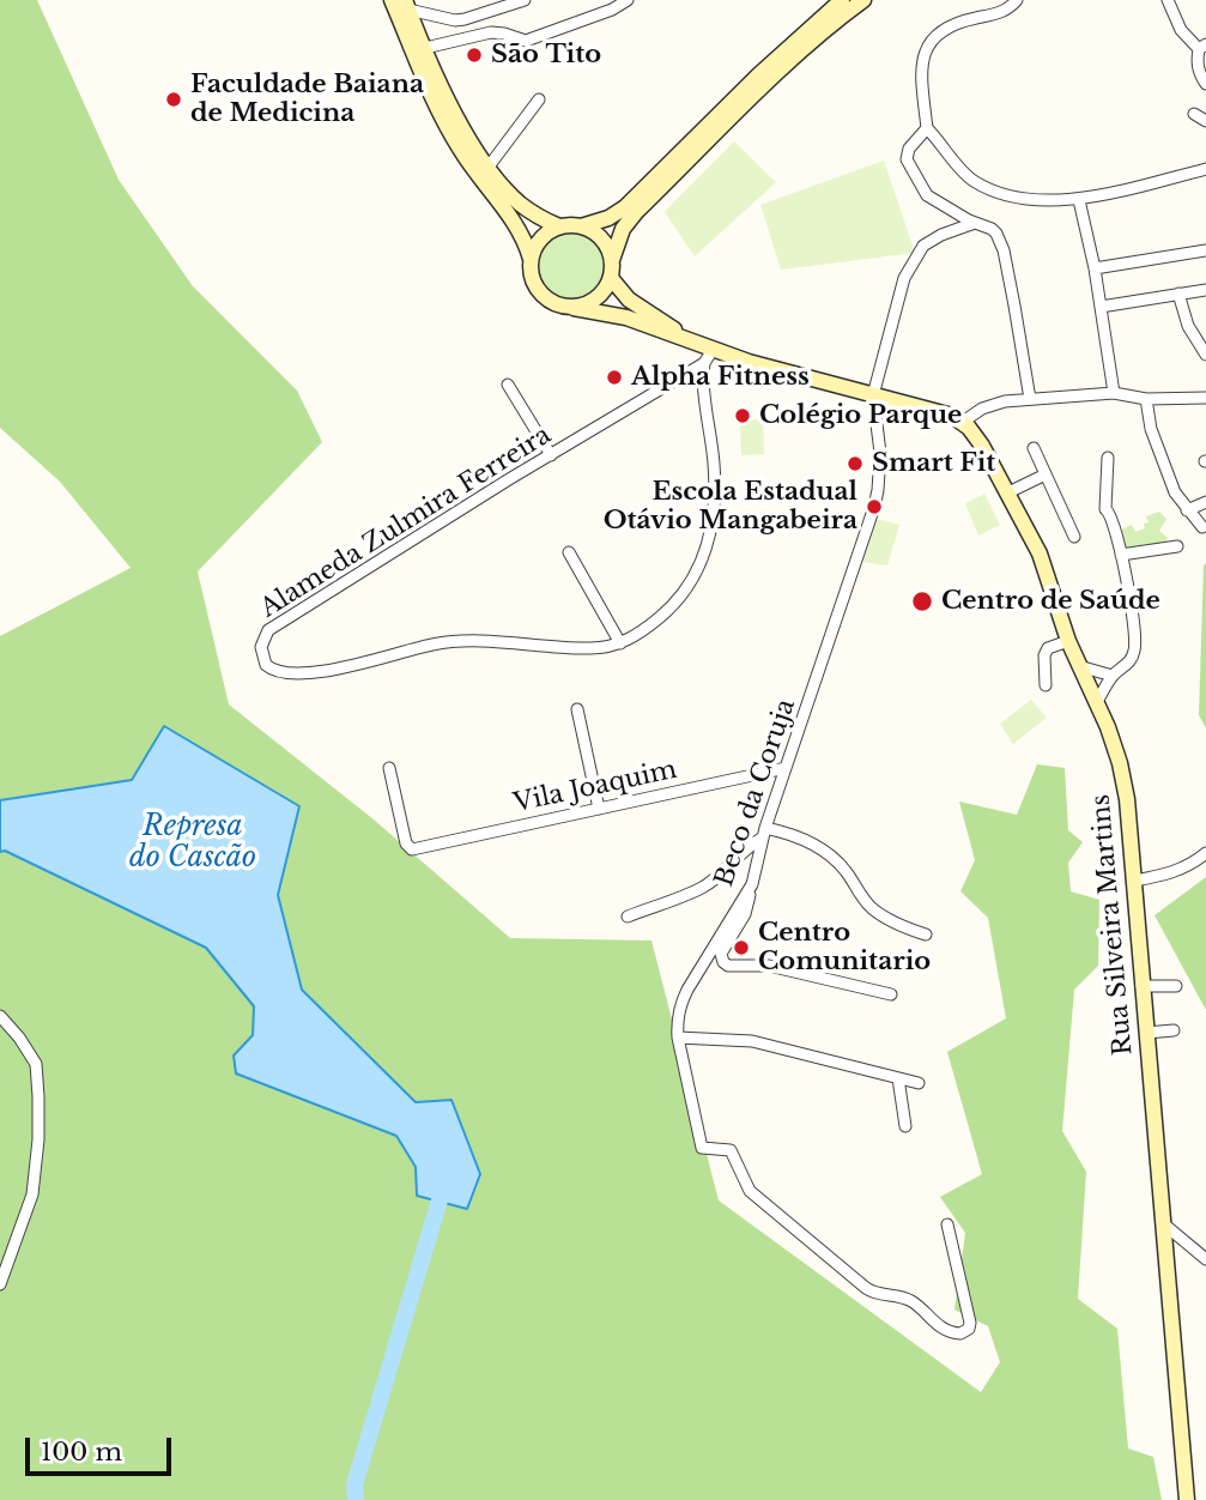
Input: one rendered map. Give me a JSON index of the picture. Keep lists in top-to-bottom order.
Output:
{
  "streets": {
    "main road": ["Rua Silveira Martins"],
    "street": ["Alameda Zulmira Ferreira", "Vila Joaquim", "Beco da Coruja"]
  },
  "crossings": [
    ["Vila Joaquim", "Beco da Coruja"]
  ],
  "water": ["Represa do Cascão"],
  "places": [
    "São Tito",
    "Faculdade Baiana de Medicina",
    "Alpha Fitness",
    "Colégio Parque",
    "Smart Fit",
    "Escola Estadual Otávio Mangabeira",
    "Centro de Saúde",
    "Centro Comunitario"
  ],
  "scale_bar": "100 m"
}
